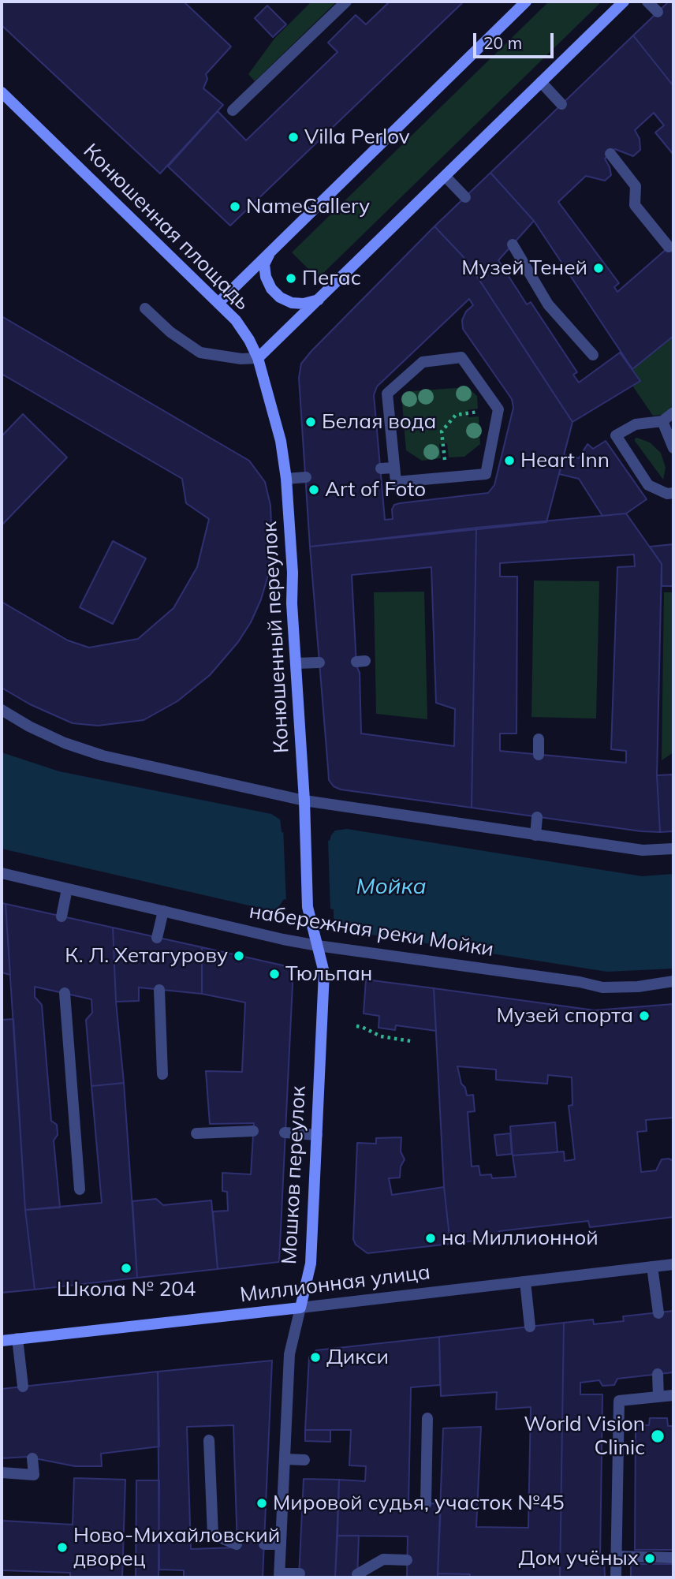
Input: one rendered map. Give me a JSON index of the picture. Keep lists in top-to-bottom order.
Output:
{
  "streets": {
    "main road": [
      "Конюшенная площадь",
      "Конюшенный переулок",
      "Мошков переулок",
      "Миллионная улица"
    ],
    "street": ["набережная реки Мойки"]
  },
  "crossings": [
    ["Конюшенная площадь", "Конюшенный переулок"],
    ["Конюшенный переулок", "Мошков переулок"],
    ["набережная реки Мойки", "Мошков переулок"],
    ["Мошков переулок", "Миллионная улица"]
  ],
  "water": ["Мойка"],
  "places": [
    "Villa Perlov",
    "NameGallery",
    "Музей Теней",
    "Пегас",
    "Белая вода",
    "Heart Inn",
    "Art of Foto",
    "К. Л. Хетагурову",
    "Тюльпан",
    "Музей спорта",
    "на Миллионной",
    "Школа № 204",
    "Дикси",
    "World Vision Clinic",
    "Мировой судья, участок №45",
    "Ново-Михайловский дворец",
    "Дом учёных"
  ],
  "scale_bar": "20 m"
}
